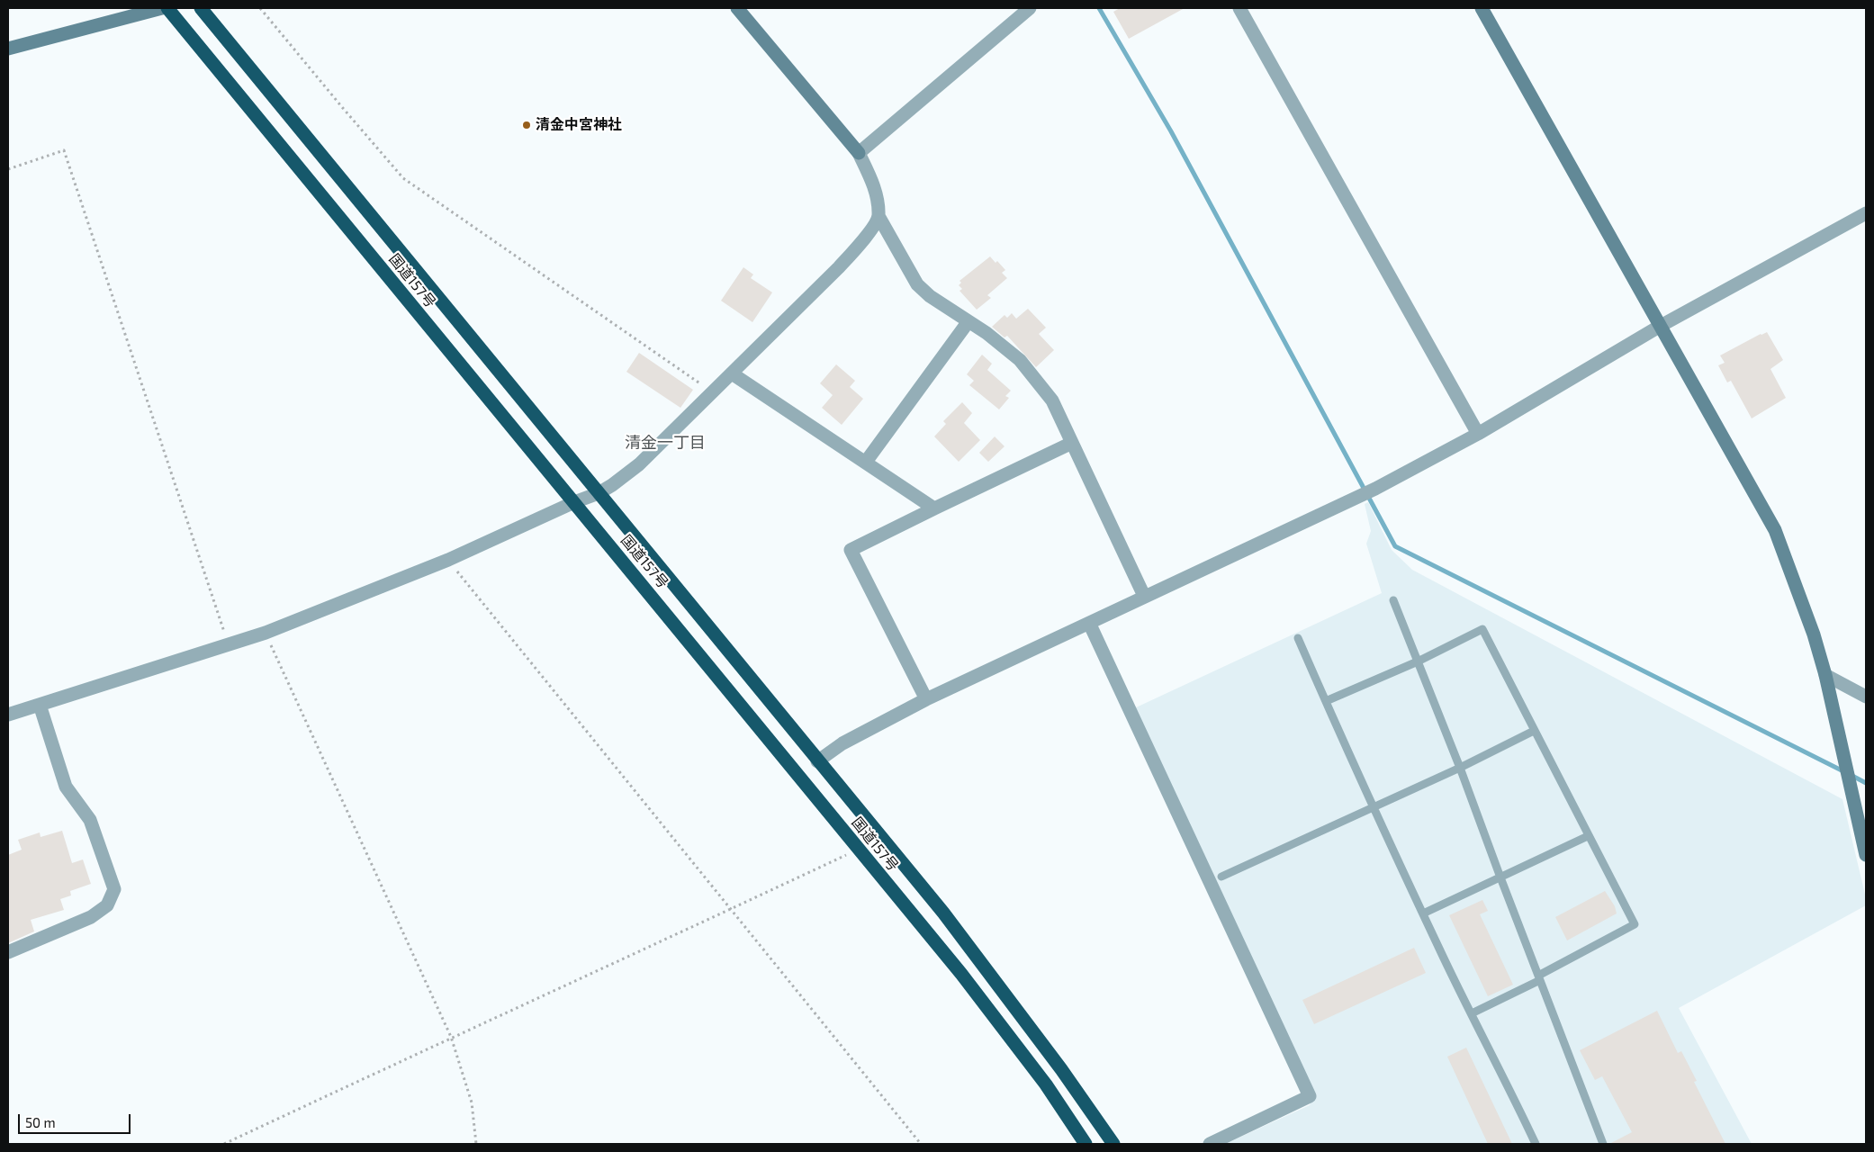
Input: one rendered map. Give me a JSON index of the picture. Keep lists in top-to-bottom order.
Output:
{
  "streets": {
    "highway": ["国道157号"]
  },
  "districts": ["清金一丁目"],
  "places": ["清金中宮神社"],
  "scale_bar": "50 m"
}
